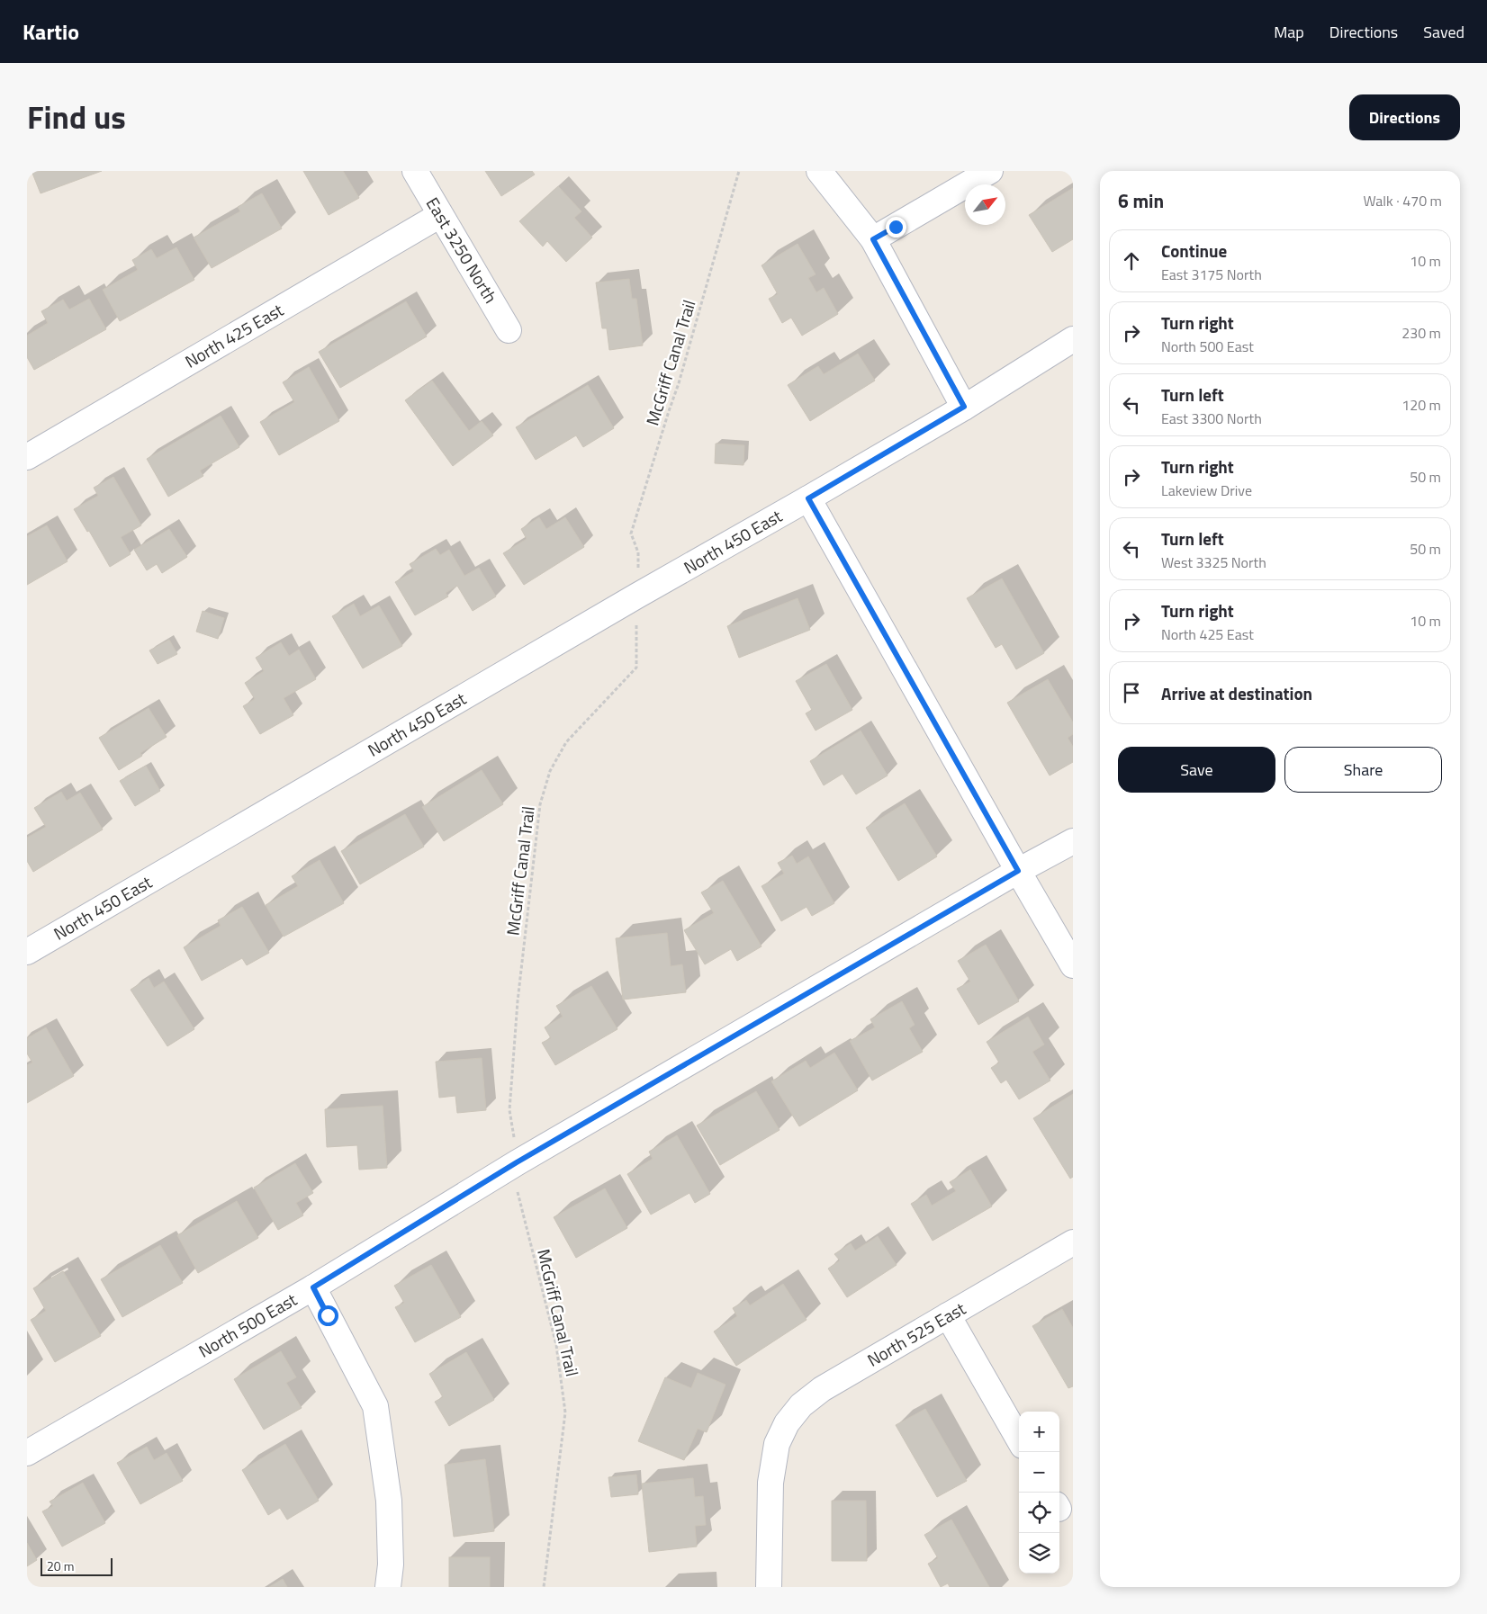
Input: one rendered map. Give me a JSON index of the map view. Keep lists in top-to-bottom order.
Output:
{
  "streets": {
    "street": [
      "East 3250 North",
      "North 425 East",
      "North 450 East",
      "North 500 East",
      "North 525 East"
    ],
    "path": ["McGriff Canal Trail"]
  },
  "crossings": [
    ["East 3250 North", "North 425 East"]
  ],
  "scale_bar": "20 m",
  "north": "top right",
  "page": {
    "header": "Kartio",
    "nav": ["Map", "Directions", "Saved"],
    "title": "Find us",
    "buttons": [
      "Directions",
      ["Save", "Share"]
    ],
    "heading": ["6 min", "Walk · 470 m"],
    "list": [
      ["Continue", "East 3175 North", "10 m"],
      ["Turn right", "North 500 East", "230 m"],
      ["Turn left", "East 3300 North", "120 m"],
      ["Turn right", "Lakeview Drive", "50 m"],
      ["Turn left", "West 3325 North", "50 m"],
      ["Turn right", "North 425 East", "10 m"],
      "Arrive at destination"
    ],
    "map_buttons": ["+", "−"],
    "scale": "20 m"
  }
}
